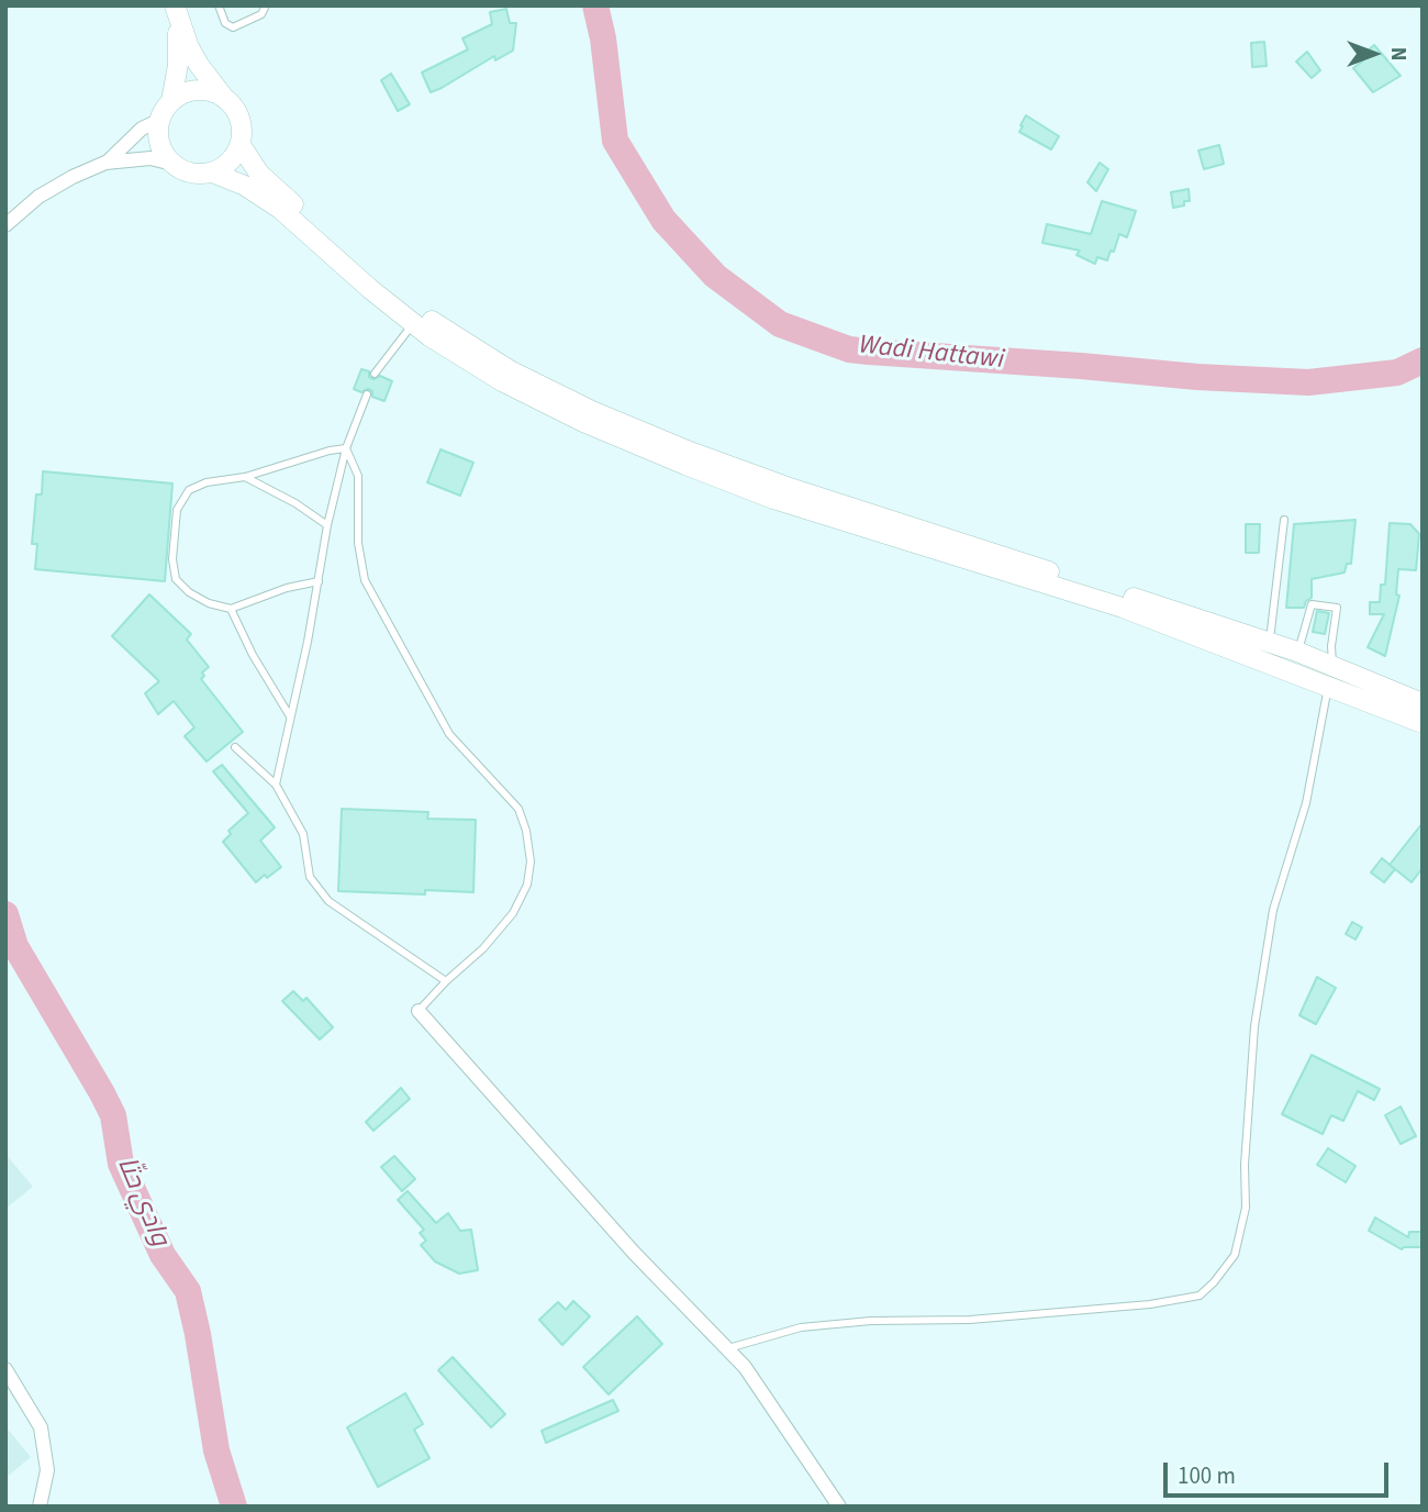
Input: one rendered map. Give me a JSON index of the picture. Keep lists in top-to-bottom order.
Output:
{
  "water": ["Wadi Hattawi", "وادي حتّا"],
  "scale_bar": "100 m",
  "north": "right"
}
